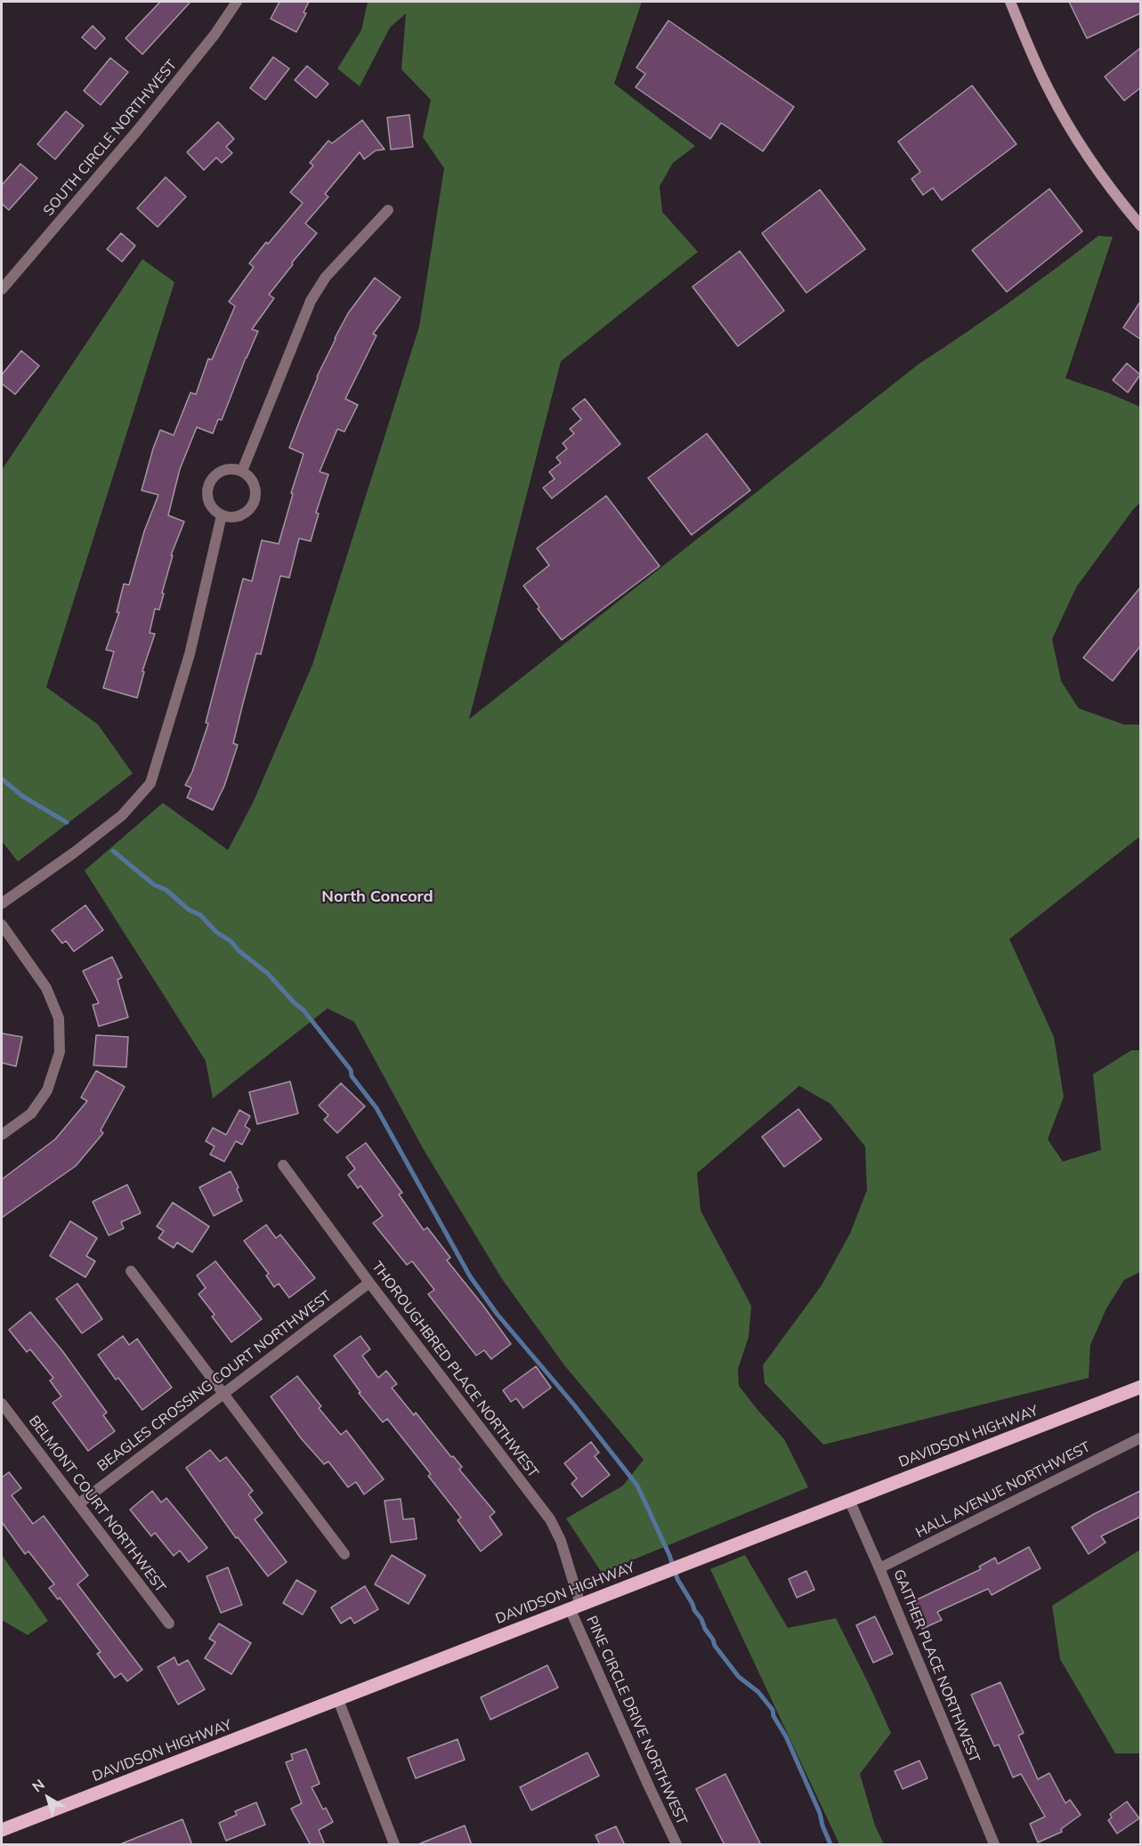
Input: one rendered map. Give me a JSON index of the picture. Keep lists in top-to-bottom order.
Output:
{
  "streets": {
    "main road": ["DAVIDSON HIGHWAY"],
    "street": [
      "SOUTH CIRCLE NORTHWEST",
      "THOROUGHBRED PLACE NORTHWEST",
      "BEAGLES CROSSING COURT NORTHWEST",
      "HALL AVENUE NORTHWEST",
      "BELMONT COURT NORTHWEST",
      "GAITHER PLACE NORTHWEST",
      "PINE CIRCLE DRIVE NORTHWEST"
    ]
  },
  "crossings": [
    ["THOROUGHBRED PLACE NORTHWEST", "BEAGLES CROSSING COURT NORTHWEST"],
    ["THOROUGHBRED PLACE NORTHWEST", "DAVIDSON HIGHWAY"],
    ["THOROUGHBRED PLACE NORTHWEST", "PINE CIRCLE DRIVE NORTHWEST"],
    ["BEAGLES CROSSING COURT NORTHWEST", "BELMONT COURT NORTHWEST"],
    ["DAVIDSON HIGHWAY", "GAITHER PLACE NORTHWEST"],
    ["DAVIDSON HIGHWAY", "PINE CIRCLE DRIVE NORTHWEST"],
    ["HALL AVENUE NORTHWEST", "GAITHER PLACE NORTHWEST"]
  ],
  "districts": ["North Concord"],
  "north": "top left"
}
